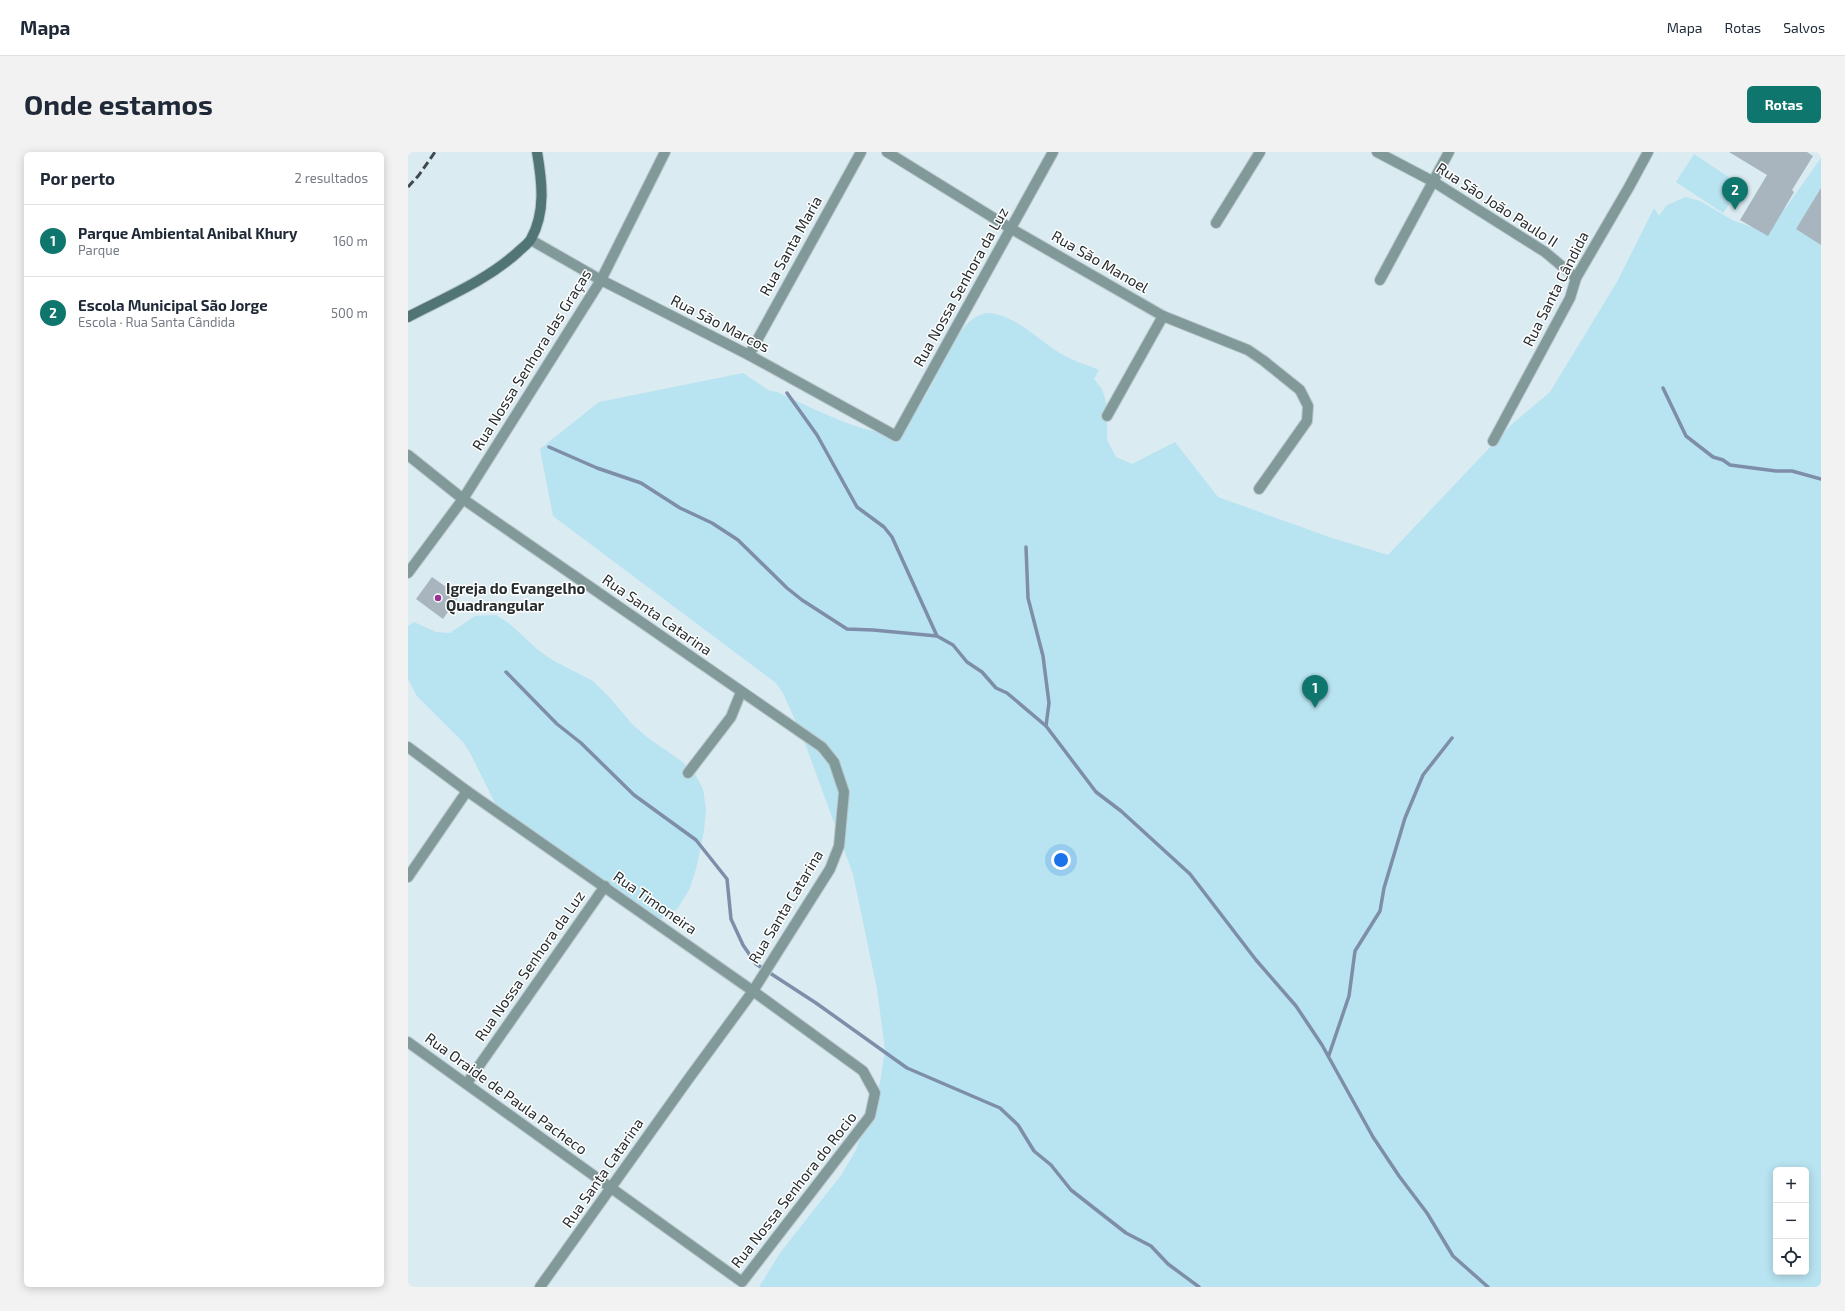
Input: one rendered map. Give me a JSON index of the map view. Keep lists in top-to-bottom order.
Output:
{
  "streets": {
    "street": [
      "Rua São João Paulo II",
      "Rua Santa Maria",
      "Rua São Manoel",
      "Rua Nossa Senhora da Luz",
      "Rua Santa Cândida",
      "Rua São Marcos",
      "Rua Nossa Senhora das Graças",
      "Rua Santa Catarina",
      "Rua Timoneira",
      "Rua Oraide de Paula Pacheco",
      "Rua Nossa Senhora do Rocio"
    ]
  },
  "crossings": [
    ["Rua São João Paulo II", "Rua Santa Cândida"],
    ["Rua Santa Maria", "Rua São Marcos"],
    ["Rua São Manoel", "Rua Nossa Senhora da Luz"],
    ["Rua Nossa Senhora da Luz", "Rua São Marcos"],
    ["Rua Nossa Senhora da Luz", "Rua Timoneira"],
    ["Rua Nossa Senhora da Luz", "Rua Oraide de Paula Pacheco"],
    ["Rua São Marcos", "Rua Nossa Senhora das Graças"],
    ["Rua Nossa Senhora das Graças", "Rua Santa Catarina"],
    ["Rua Santa Catarina", "Rua Timoneira"],
    ["Rua Santa Catarina", "Rua Oraide de Paula Pacheco"],
    ["Rua Timoneira", "Rua Nossa Senhora do Rocio"],
    ["Rua Oraide de Paula Pacheco", "Rua Nossa Senhora do Rocio"]
  ],
  "places": ["Igreja do Evangelho Quadrangular"],
  "page": {
    "header": "Mapa",
    "nav": ["Mapa", "Rotas", "Salvos"],
    "buttons": "Rotas",
    "title": "Onde estamos",
    "heading": ["Por perto", "2 resultados"],
    "pins": ["2", "1"],
    "list": [
      {
        "mark": "1",
        "name": "Parque Ambiental Anibal Khury",
        "note": "Parque",
        "value": "160 m"
      },
      {
        "mark": "2",
        "name": "Escola Municipal São Jorge",
        "note": "Escola · Rua Santa Cândida",
        "value": "500 m"
      }
    ],
    "map_buttons": ["+", "−"]
  }
}
